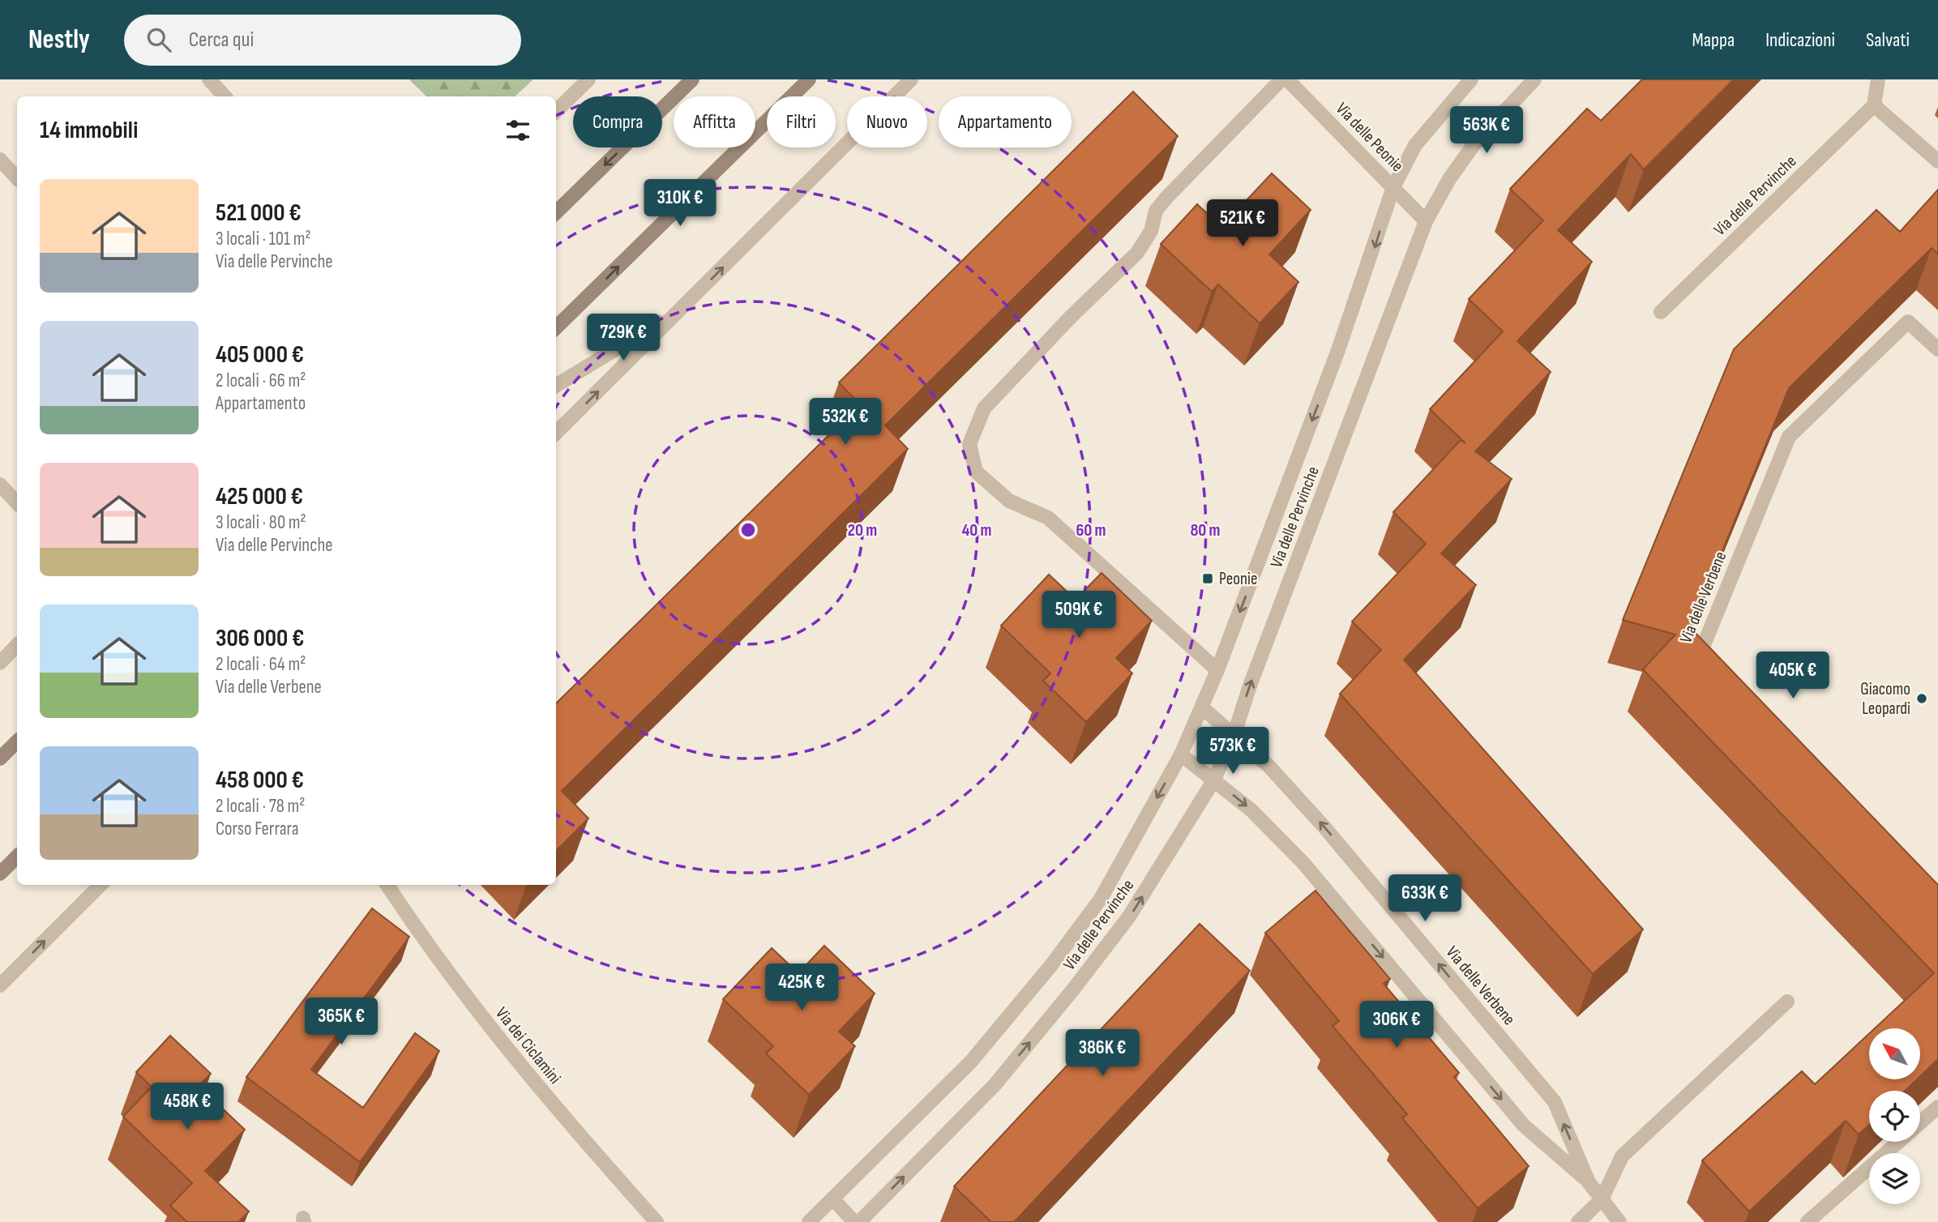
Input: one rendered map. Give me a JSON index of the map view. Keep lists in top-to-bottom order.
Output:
{
  "streets": {
    "street": [
      "Via delle Peonie",
      "Via delle Pervinche",
      "Via delle Verbene",
      "Via dei Ciclamini"
    ]
  },
  "crossings": [
    ["Via delle Peonie", "Via delle Pervinche"],
    ["Via delle Pervinche", "Via delle Verbene"]
  ],
  "places": {
    "transit": ["Peonie"],
    "other": ["Giacomo Leopardi"]
  },
  "north": "top left",
  "page": {
    "header": "Nestly",
    "search": "Cerca qui",
    "nav": ["Mappa", "Indicazioni", "Salvati"],
    "chip": [
      "Compra",
      "Affitta",
      "Filtri",
      "Nuovo",
      "Appartamento"
    ],
    "heading": "14 immobili",
    "price": [
      "563K €",
      "310K €",
      "521K €",
      "729K €",
      "532K €",
      "509K €",
      "405K €",
      "573K €",
      "633K €",
      "425K €",
      "365K €",
      "306K €",
      "386K €",
      "458K €"
    ],
    "list": [
      {
        "name": "521 000 €",
        "note": "3 locali · 101 m² · Via delle Pervinche"
      },
      {
        "name": "405 000 €",
        "note": "2 locali · 66 m² · Appartamento"
      },
      {
        "name": "425 000 €",
        "note": "3 locali · 80 m² · Via delle Pervinche"
      },
      {
        "name": "306 000 €",
        "note": "2 locali · 64 m² · Via delle Verbene"
      },
      {
        "name": "458 000 €",
        "note": "2 locali · 78 m² · Corso Ferrara"
      }
    ]
  },
  "rings": [
    "20 m",
    "40 m",
    "60 m",
    "80 m"
  ]
}
